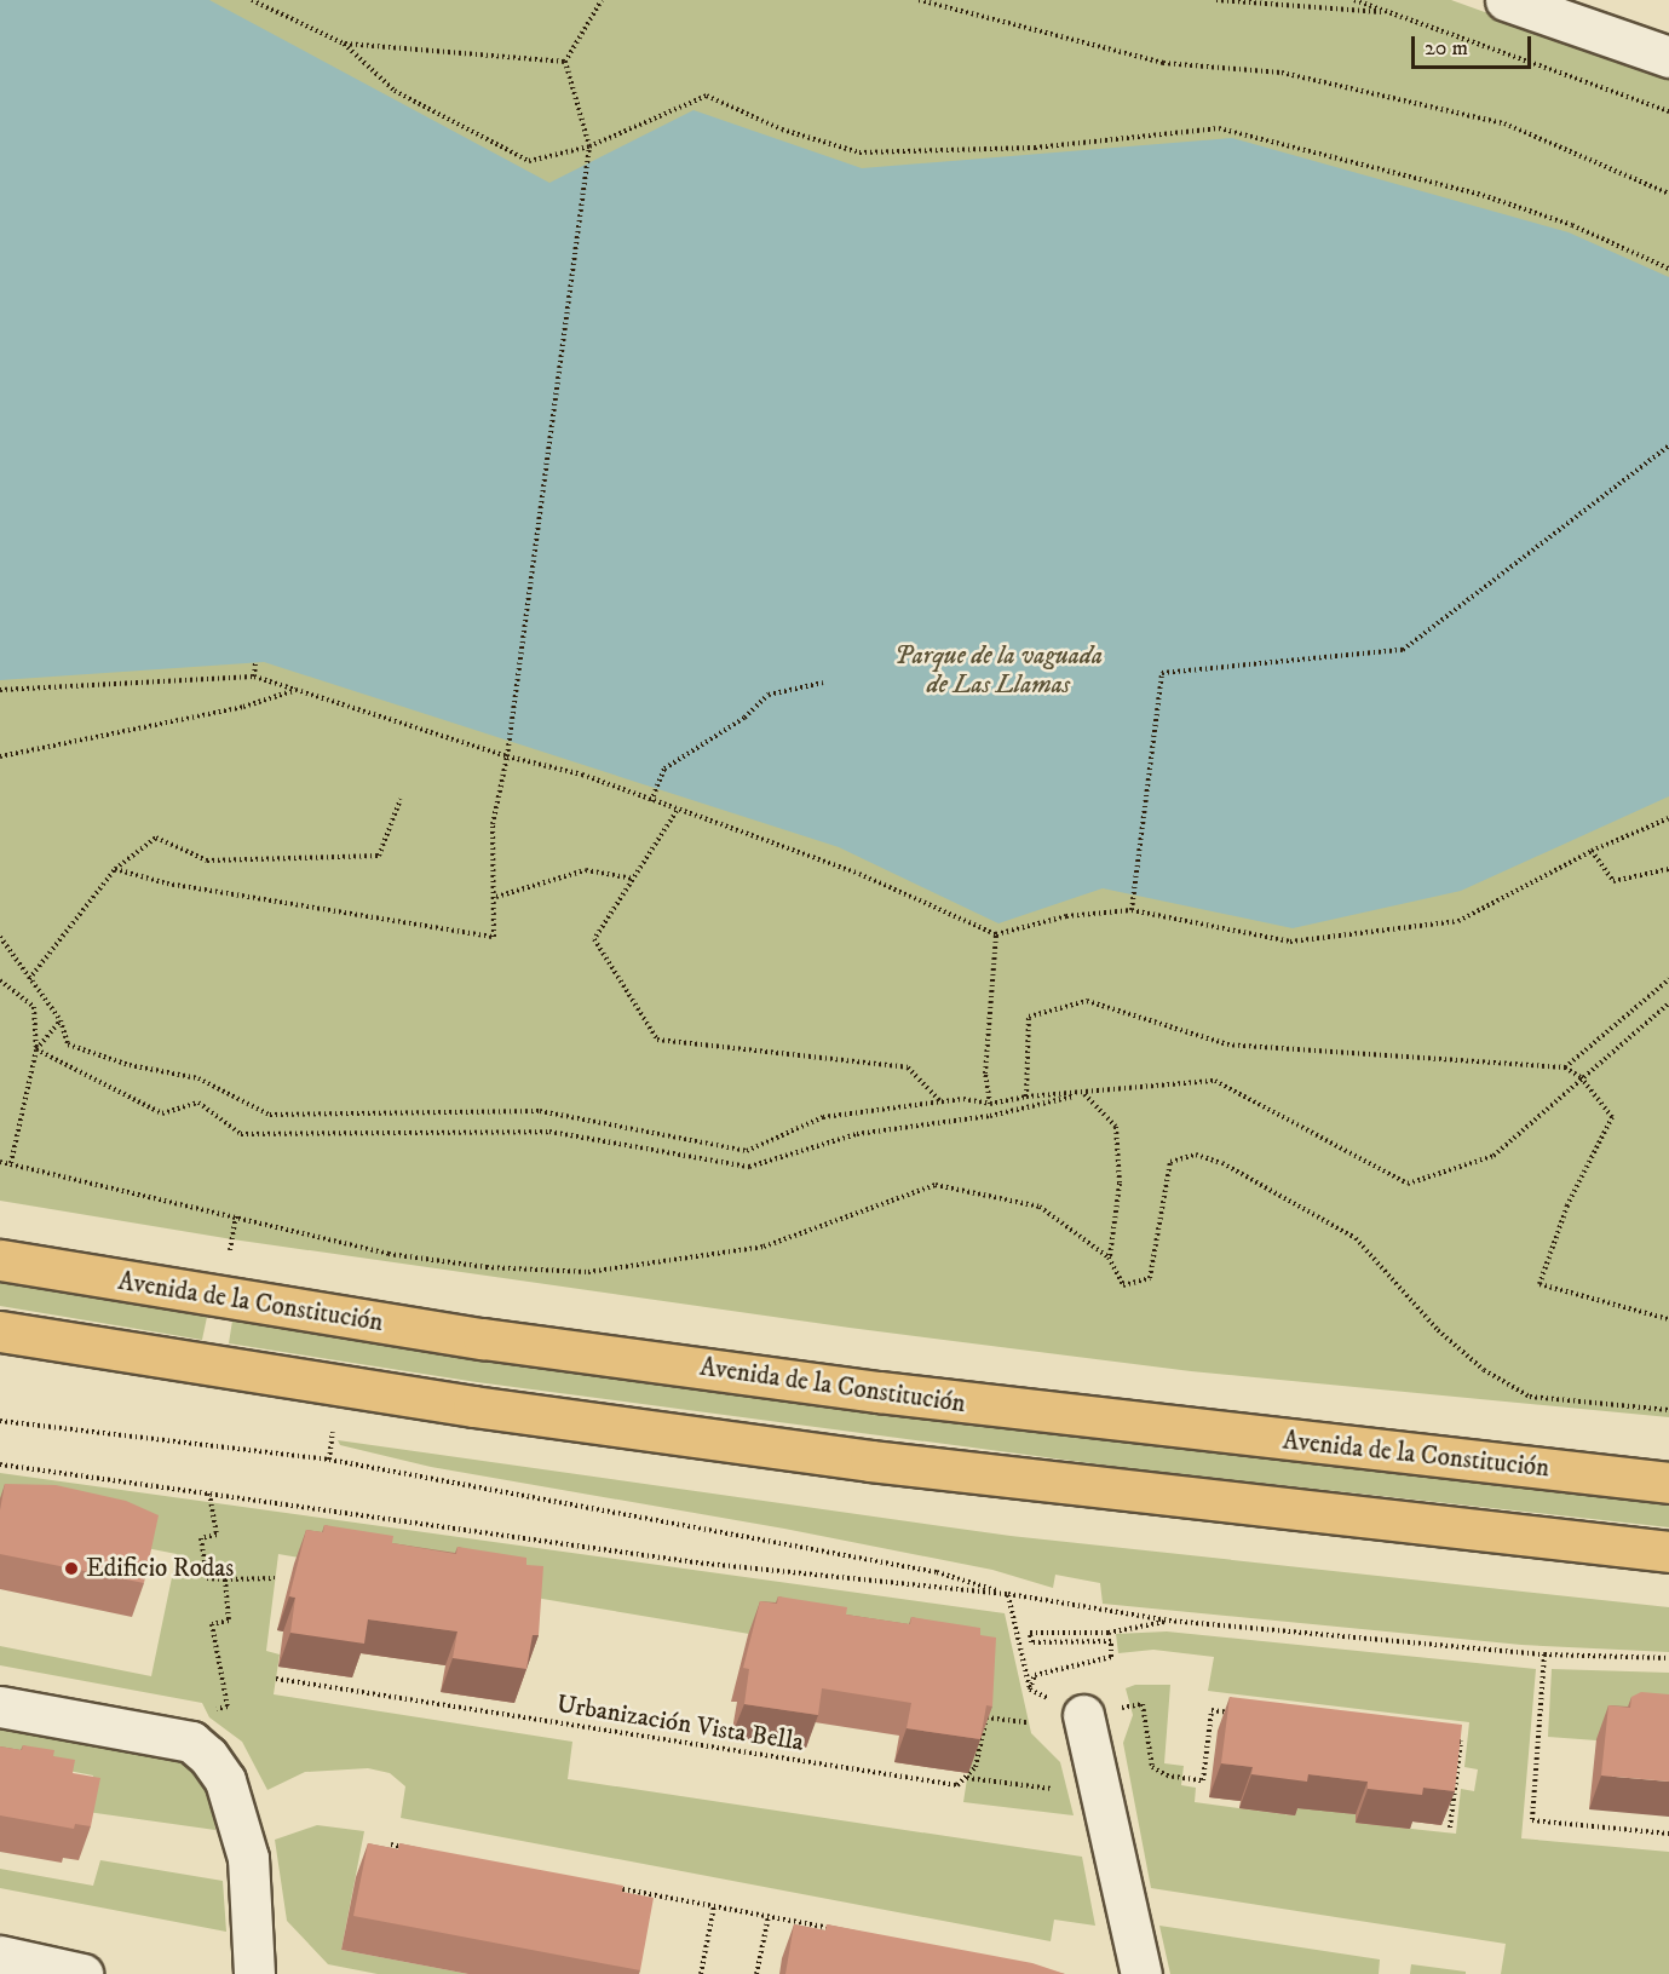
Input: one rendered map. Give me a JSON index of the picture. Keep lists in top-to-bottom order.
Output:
{
  "streets": {
    "main road": ["Avenida de la Constitución"],
    "path": ["Urbanización Vista Bella"]
  },
  "parks": ["Parque de la vaguada de Las Llamas"],
  "places": ["Edificio Rodas"],
  "scale_bar": "20 m"
}
